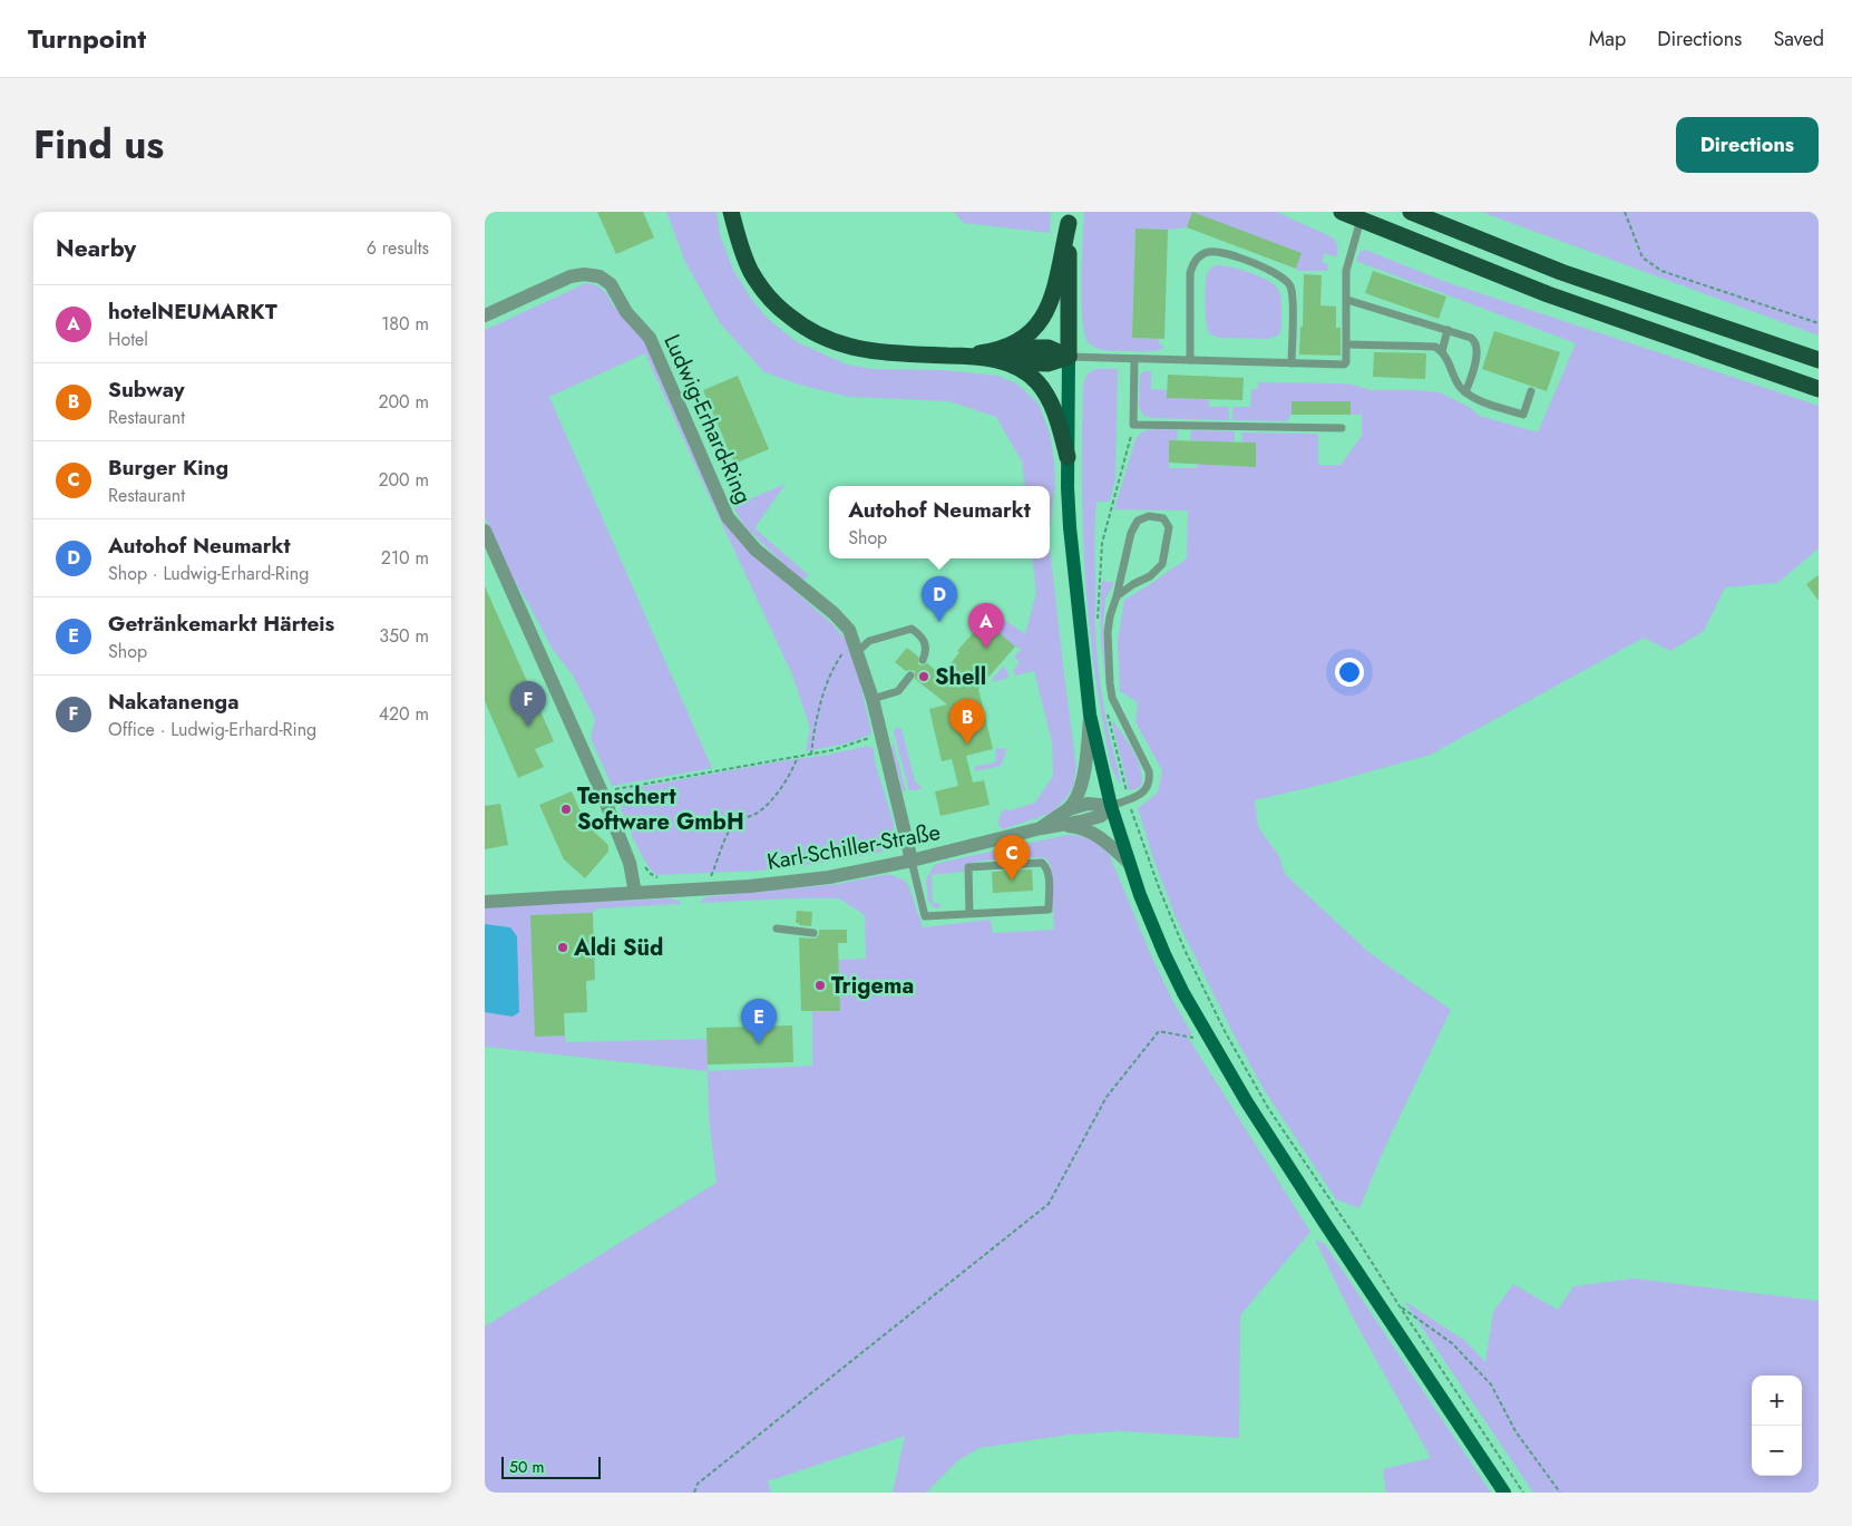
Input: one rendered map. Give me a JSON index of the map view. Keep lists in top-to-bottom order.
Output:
{
  "streets": {
    "street": ["Ludwig-Erhard-Ring", "Karl-Schiller-Straße"]
  },
  "crossings": [
    ["Ludwig-Erhard-Ring", "Karl-Schiller-Straße"]
  ],
  "places": [
    "Shell",
    "Tenschert Software GmbH",
    "Aldi Süd",
    "Trigema"
  ],
  "scale_bar": "50 m",
  "page": {
    "header": "Turnpoint",
    "nav": ["Map", "Directions", "Saved"],
    "title": "Find us",
    "buttons": "Directions",
    "heading": ["Nearby", "6 results"],
    "list": [
      {
        "mark": "A",
        "name": "hotelNEUMARKT",
        "note": "Hotel",
        "value": "180 m"
      },
      {
        "mark": "B",
        "name": "Subway",
        "note": "Restaurant",
        "value": "200 m"
      },
      {
        "mark": "C",
        "name": "Burger King",
        "note": "Restaurant",
        "value": "200 m"
      },
      {
        "mark": "D",
        "name": "Autohof Neumarkt",
        "note": "Shop · Ludwig-Erhard-Ring",
        "value": "210 m"
      },
      {
        "mark": "E",
        "name": "Getränkemarkt Härteis",
        "note": "Shop",
        "value": "350 m"
      },
      {
        "mark": "F",
        "name": "Nakatanenga",
        "note": "Office · Ludwig-Erhard-Ring",
        "value": "420 m"
      }
    ],
    "popup": ["Autohof Neumarkt", "Shop"],
    "pins": [
      "D",
      "A",
      "F",
      "B",
      "C",
      "E"
    ],
    "map_buttons": ["+", "−"],
    "scale": "50 m"
  }
}
